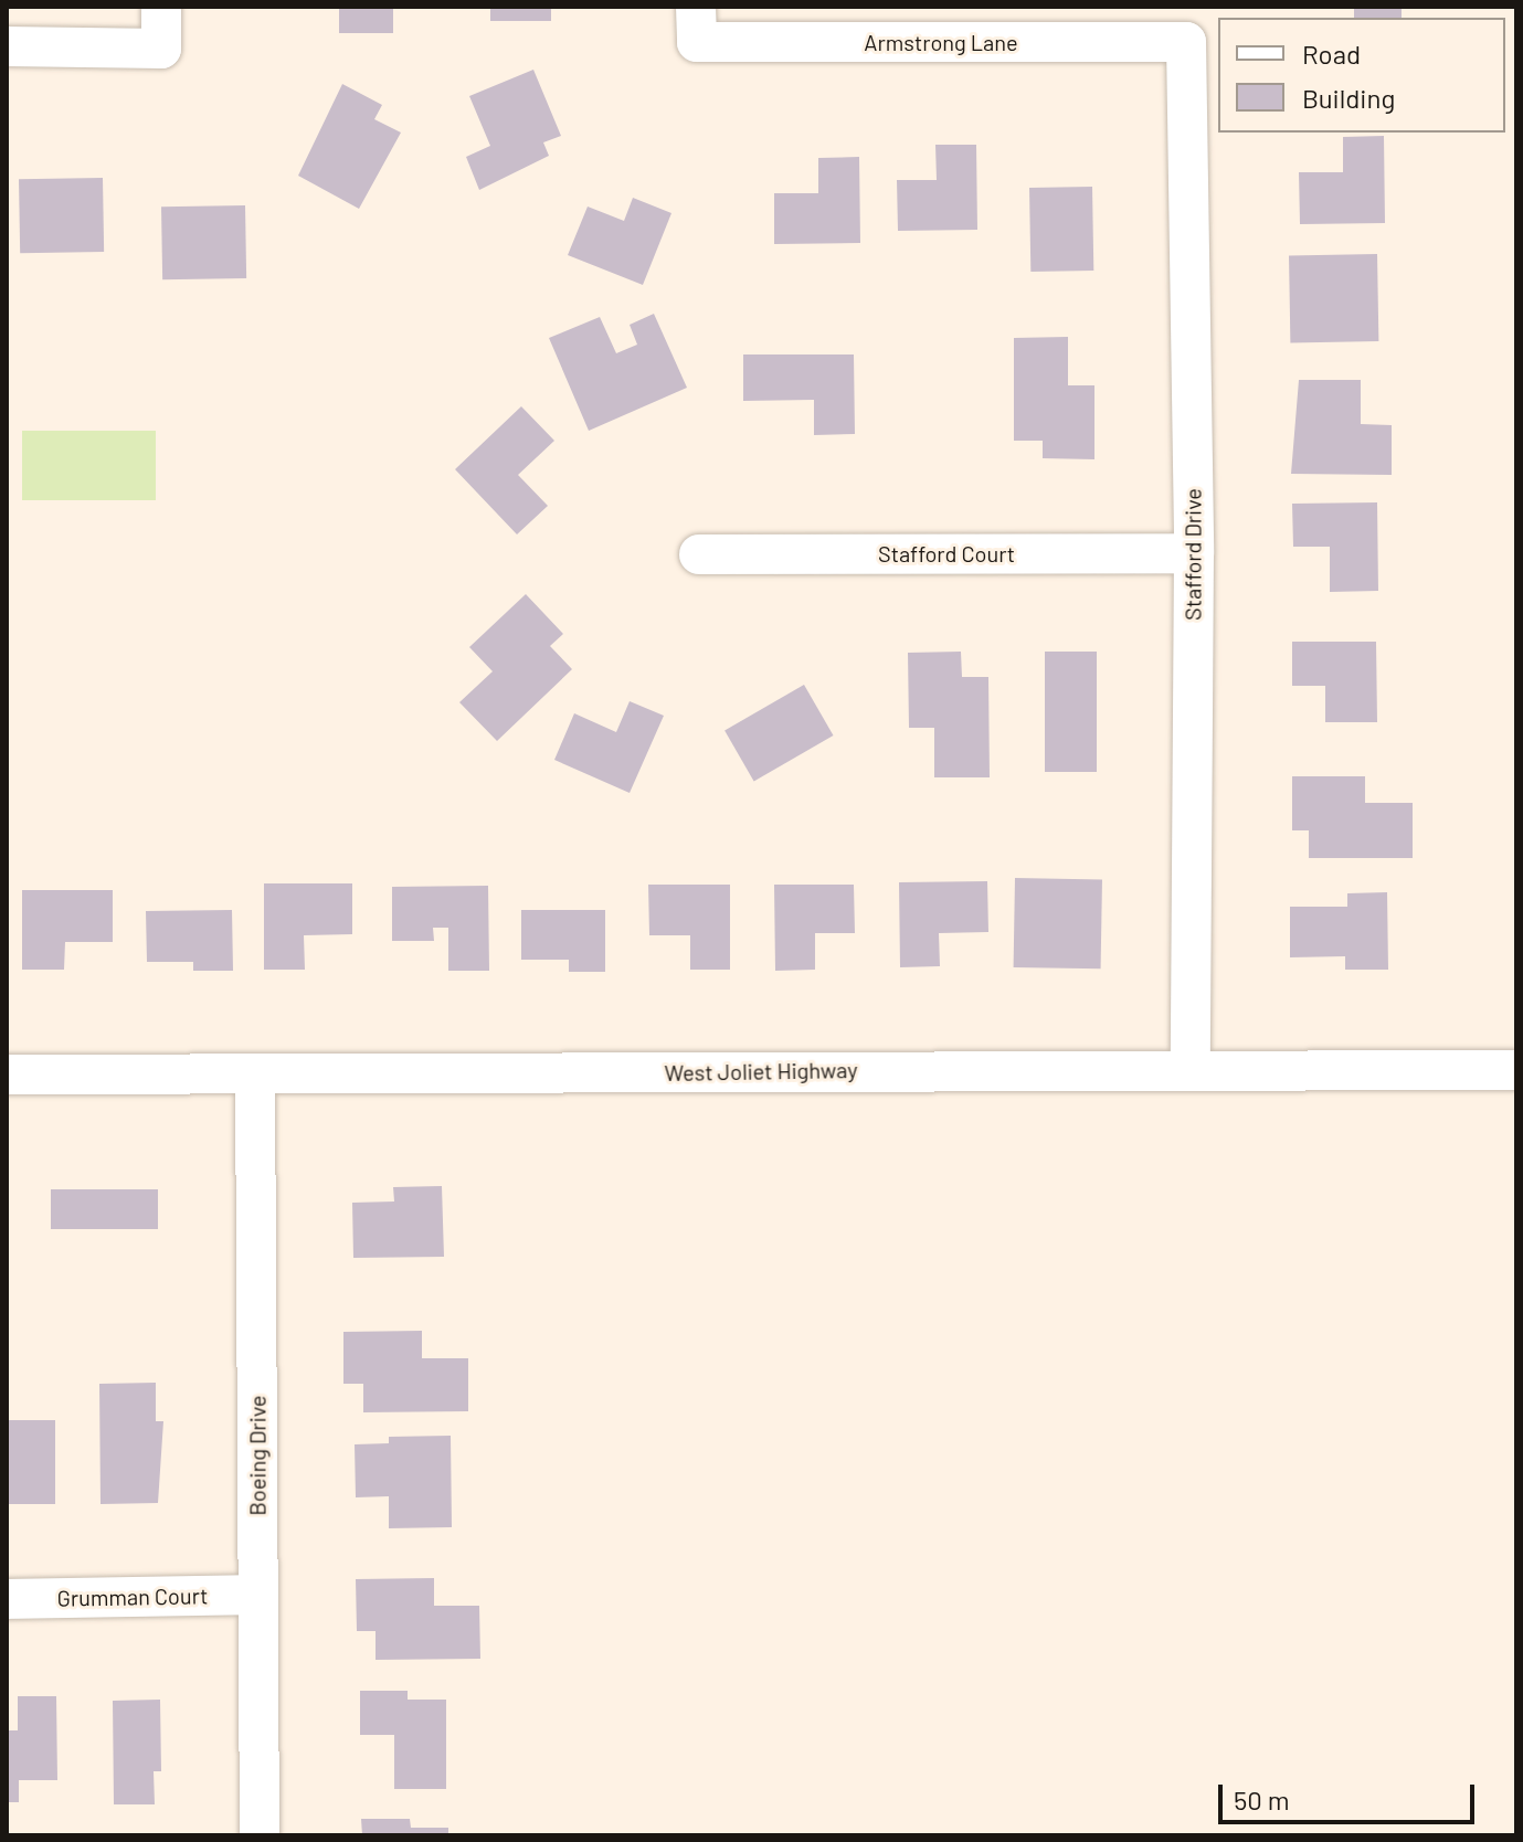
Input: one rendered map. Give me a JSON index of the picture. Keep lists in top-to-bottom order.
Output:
{
  "streets": {
    "street": [
      "Armstrong Lane",
      "Stafford Court",
      "Stafford Drive",
      "West Joliet Highway",
      "Boeing Drive",
      "Grumman Court"
    ]
  },
  "crossings": [
    ["Armstrong Lane", "Stafford Drive"],
    ["Stafford Court", "Stafford Drive"],
    ["Stafford Drive", "West Joliet Highway"],
    ["West Joliet Highway", "Boeing Drive"],
    ["Boeing Drive", "Grumman Court"]
  ],
  "legend": ["Road", "Building"],
  "scale_bar": "50 m"
}
